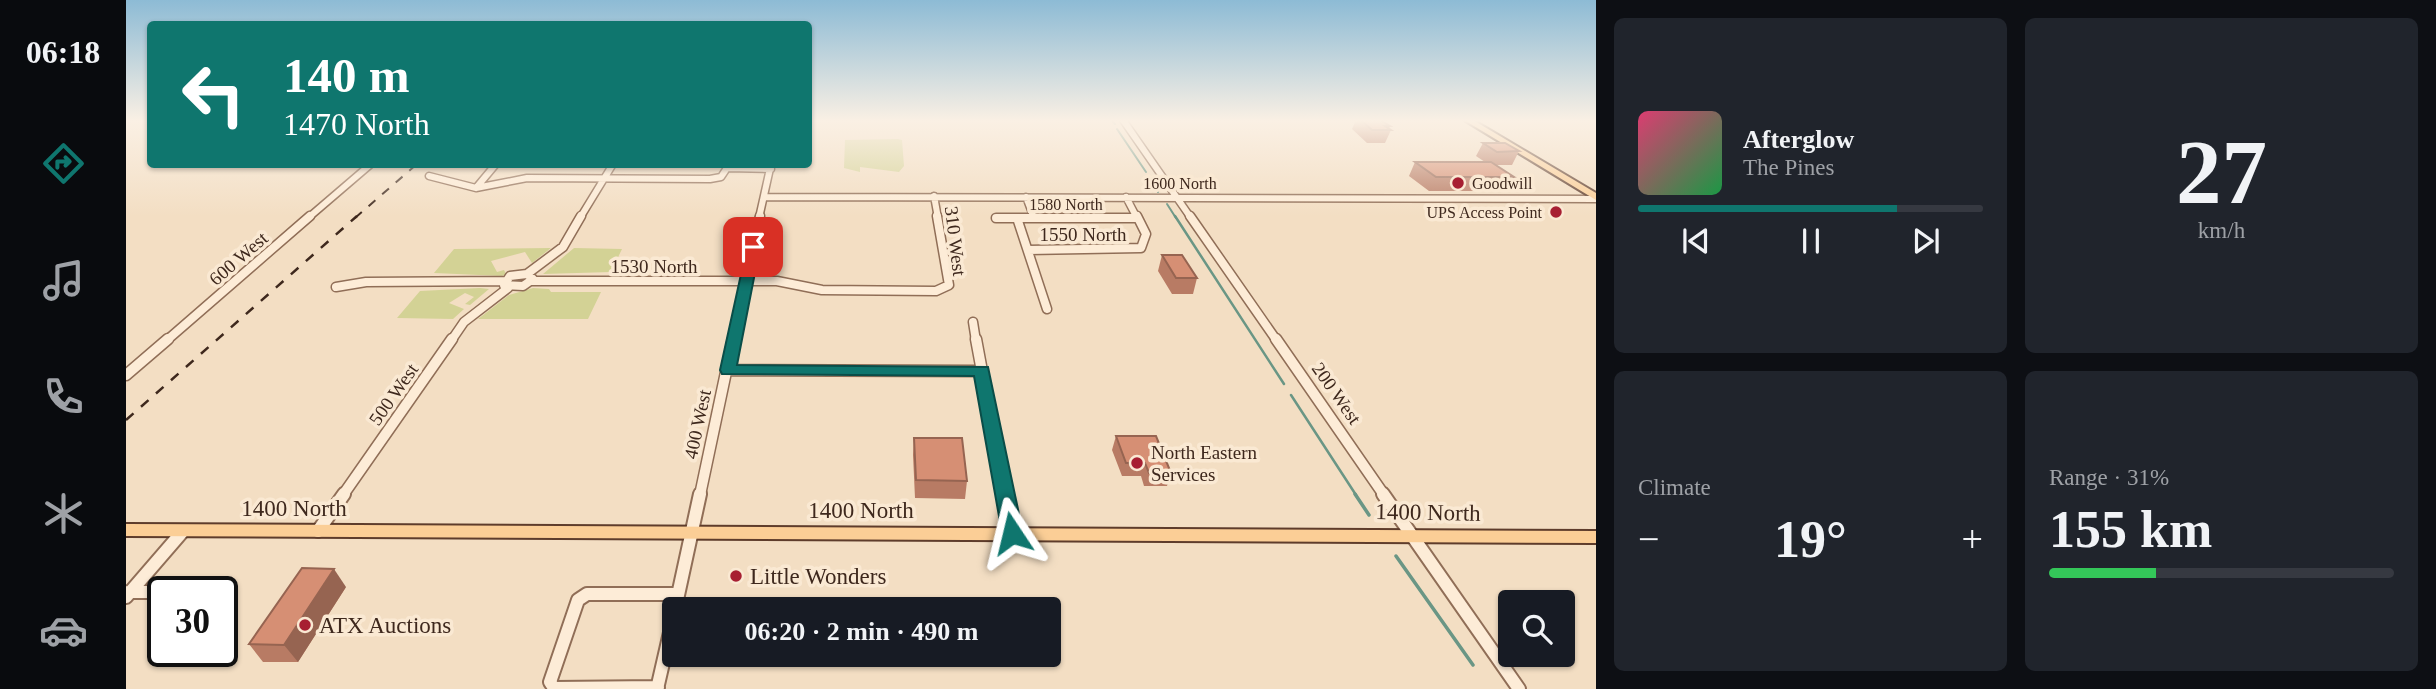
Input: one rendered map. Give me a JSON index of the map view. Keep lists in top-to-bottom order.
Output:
{
  "streets": {
    "main road": ["1400 North"],
    "street": [
      "1600 North",
      "1580 North",
      "1550 North",
      "310 West",
      "600 West",
      "1530 North",
      "200 West",
      "500 West",
      "400 West"
    ]
  },
  "crossings": [
    ["1600 North", "310 West"],
    ["1600 North", "200 West"],
    ["1600 North", "400 West"],
    ["1580 North", "1550 North"],
    ["310 West", "1530 North"],
    ["1530 North", "400 West"],
    ["200 West", "1400 North"],
    ["500 West", "1400 North"],
    ["400 West", "1400 North"]
  ],
  "places": [
    "Goodwill",
    "UPS Access Point",
    "North Eastern Services",
    "Little Wonders",
    "ATX Auctions"
  ],
  "page": {
    "tabs": "06:18",
    "tile": [
      ["27", "km/h"],
      "Climate",
      ["Range · 31%", "155 km"]
    ],
    "turn": ["140 m", "1470 North"],
    "song": ["Afterglow", "The Pines"],
    "heat": ["−", "19°", "+"],
    "limit": "30",
    "trip": "06:20 · 2 min · 490 m"
  }
}
